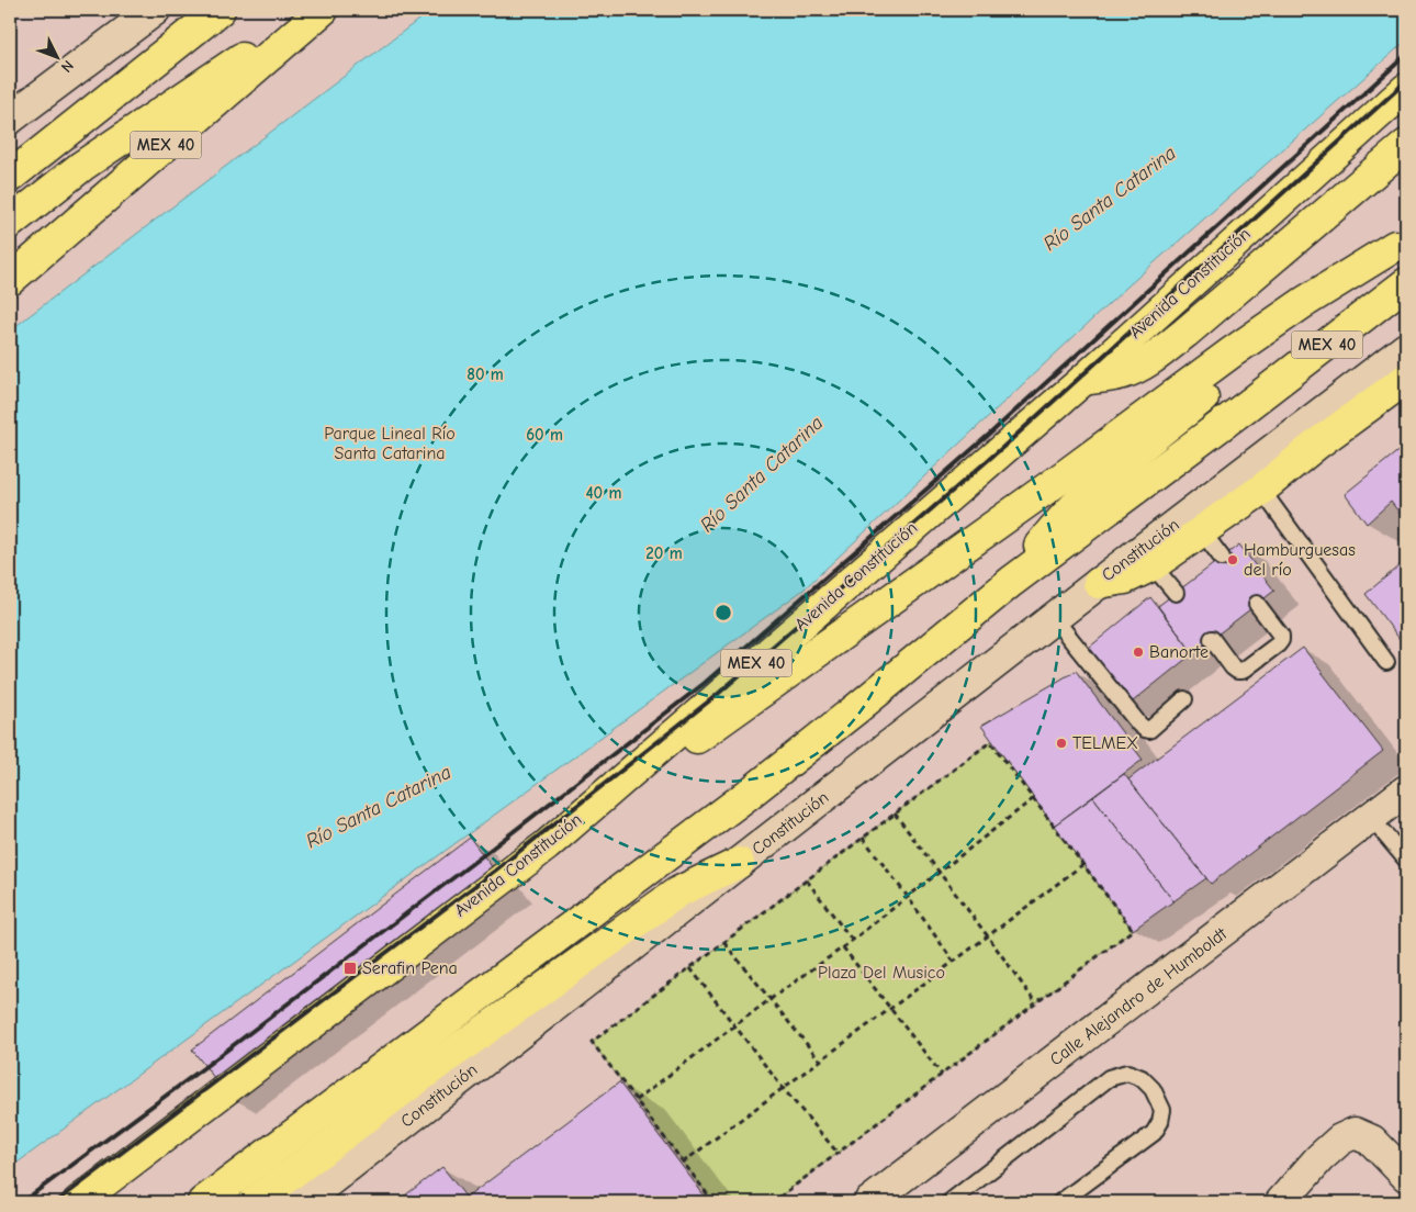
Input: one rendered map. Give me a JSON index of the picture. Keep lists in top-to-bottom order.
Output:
{
  "streets": {
    "main road": ["MEX 40", "Avenida Constitución"],
    "street": ["Constitución", "Calle Alejandro de Humboldt"]
  },
  "water": ["Río Santa Catarina"],
  "parks": ["Parque Lineal Río Santa Catarina", "Plaza Del Musico"],
  "places": {
    "other": ["Hamburguesas del río", "Banorte", "TELMEX"],
    "transit": ["Serafin Pena"]
  },
  "north": "bottom right",
  "rings": [
    "80 m",
    "60 m",
    "40 m",
    "20 m"
  ]
}
